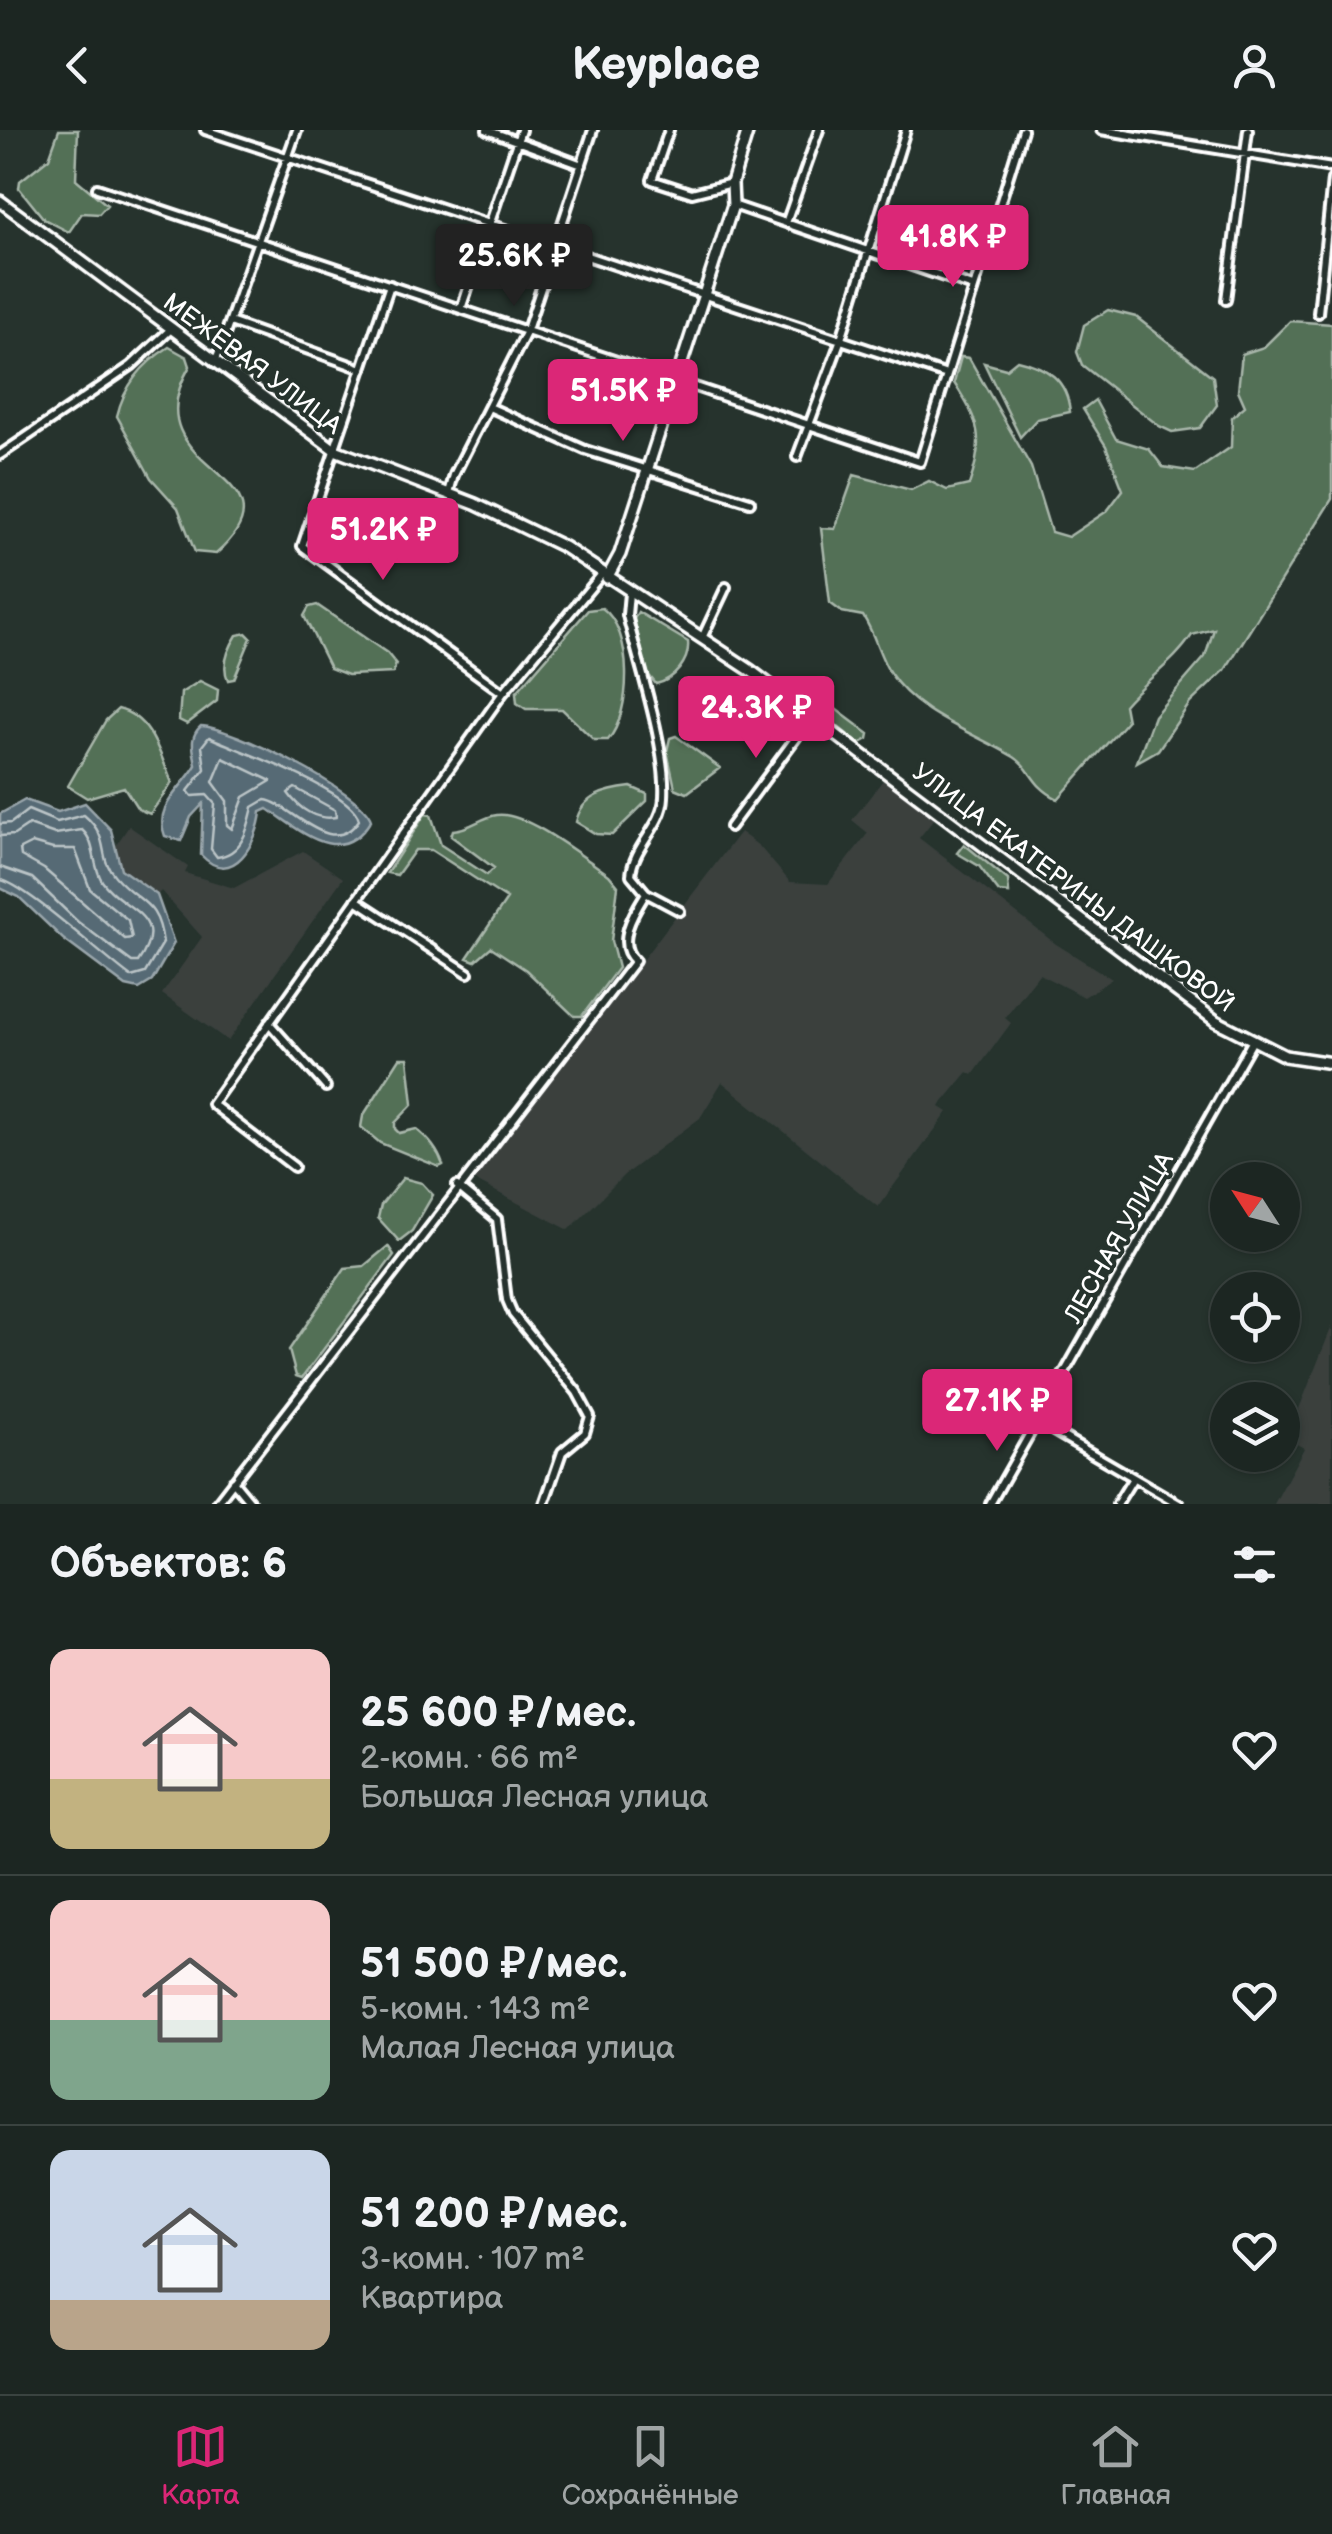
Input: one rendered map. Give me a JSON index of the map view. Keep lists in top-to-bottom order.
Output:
{
  "streets": {
    "street": ["МЕЖЕВАЯ УЛИЦА", "УЛИЦА ЕКАТЕРИНЫ ДАШКОВОЙ", "ЛЕСНАЯ УЛИЦА"]
  },
  "crossings": [
    ["МЕЖЕВАЯ УЛИЦА", "УЛИЦА ЕКАТЕРИНЫ ДАШКОВОЙ"],
    ["УЛИЦА ЕКАТЕРИНЫ ДАШКОВОЙ", "ЛЕСНАЯ УЛИЦА"]
  ],
  "north": "top left",
  "page": {
    "header": "Keyplace",
    "price": [
      "41.8K ₽",
      "25.6K ₽",
      "51.5K ₽",
      "51.2K ₽",
      "24.3K ₽",
      "27.1K ₽"
    ],
    "heading": "Объектов: 6",
    "list": [
      {
        "name": "25 600 ₽/мес.",
        "note": "2-комн. · 66 m² · Большая Лесная улица"
      },
      {
        "name": "51 500 ₽/мес.",
        "note": "5-комн. · 143 m² · Малая Лесная улица"
      },
      {
        "name": "51 200 ₽/мес.",
        "note": "3-комн. · 107 m² · Квартира"
      }
    ],
    "tabs": ["Карта", "Сохранённые", "Главная"]
  }
}
